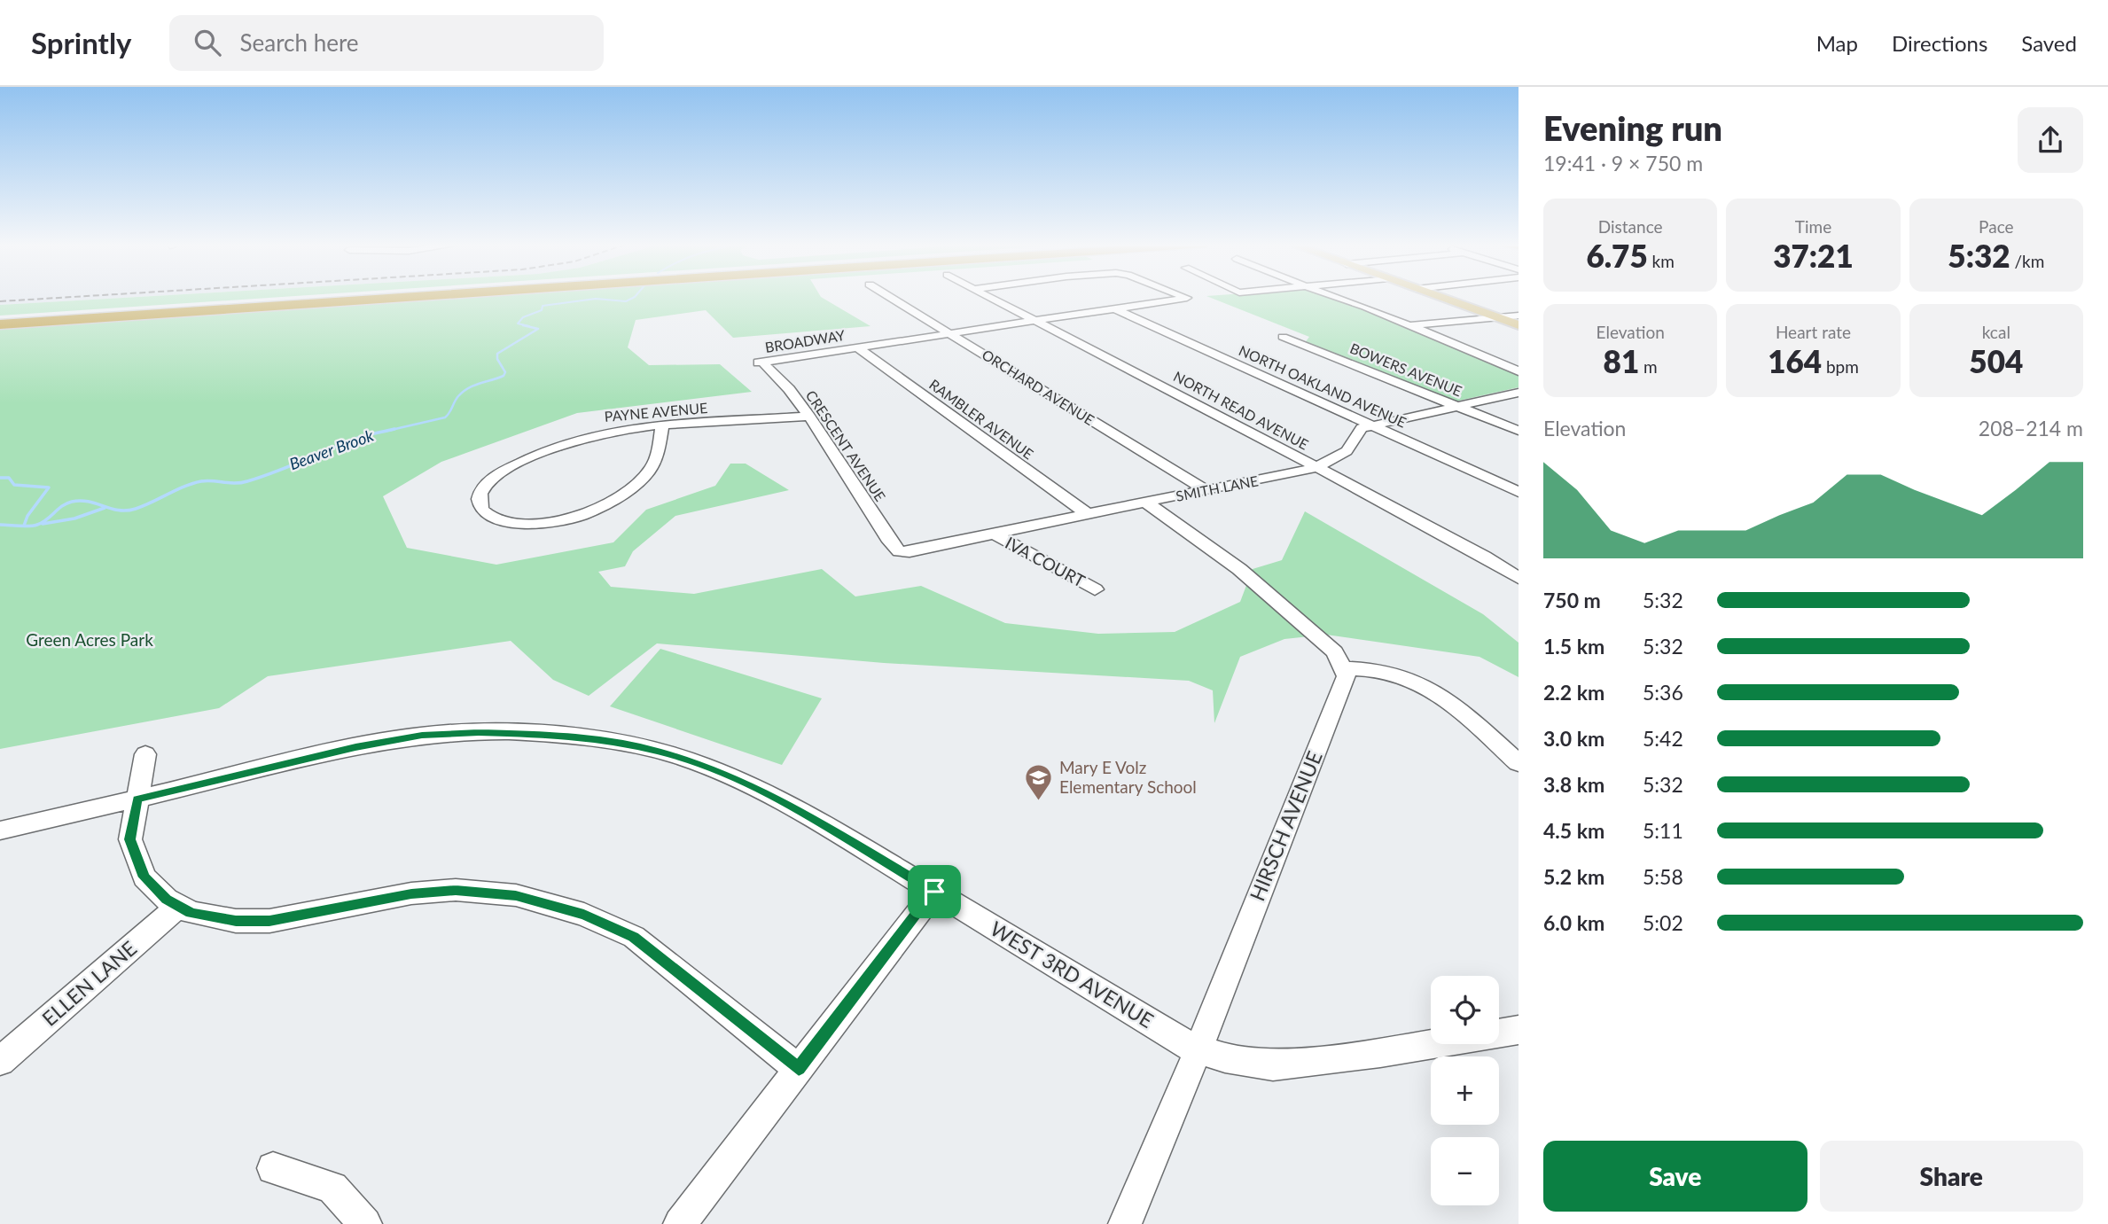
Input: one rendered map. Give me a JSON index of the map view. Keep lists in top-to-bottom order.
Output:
{
  "streets": {
    "street": [
      "BROADWAY",
      "BOWERS AVENUE",
      "NORTH OAKLAND AVENUE",
      "ORCHARD AVENUE",
      "NORTH READ AVENUE",
      "PAYNE AVENUE",
      "RAMBLER AVENUE",
      "CRESCENT AVENUE",
      "SMITH LANE",
      "IVA COURT",
      "HIRSCH AVENUE",
      "WEST 3RD AVENUE",
      "ELLEN LANE"
    ]
  },
  "crossings": [
    ["BROADWAY", "NORTH OAKLAND AVENUE"],
    ["BROADWAY", "ORCHARD AVENUE"],
    ["BROADWAY", "NORTH READ AVENUE"],
    ["BROADWAY", "RAMBLER AVENUE"],
    ["BROADWAY", "CRESCENT AVENUE"],
    ["BOWERS AVENUE", "SMITH LANE"],
    ["NORTH OAKLAND AVENUE", "SMITH LANE"],
    ["ORCHARD AVENUE", "SMITH LANE"],
    ["NORTH READ AVENUE", "SMITH LANE"],
    ["PAYNE AVENUE", "CRESCENT AVENUE"],
    ["RAMBLER AVENUE", "SMITH LANE"],
    ["CRESCENT AVENUE", "SMITH LANE"],
    ["SMITH LANE", "IVA COURT"],
    ["HIRSCH AVENUE", "WEST 3RD AVENUE"]
  ],
  "water": ["Beaver Brook"],
  "parks": ["Green Acres Park"],
  "places": {
    "school or university": ["Mary E Volz Elementary School"]
  },
  "page": {
    "header": "Sprintly",
    "search": "Search here",
    "nav": ["Map", "Directions", "Saved"],
    "heading": ["Evening run", "19:41 · 9 × 750 m"],
    "stats": [
      ["Distance", "6.75 km"],
      ["Time", "37:21"],
      ["Pace", "5:32 /km"],
      ["Elevation", "81 m"],
      ["Heart rate", "164 bpm"],
      ["kcal", "504"]
    ],
    "chart": ["Elevation", "208–214 m"],
    "list": [
      {
        "name": "750 m",
        "note": "5:32"
      },
      {
        "name": "1.5 km",
        "note": "5:32"
      },
      {
        "name": "2.2 km",
        "note": "5:36"
      },
      {
        "name": "3.0 km",
        "note": "5:42"
      },
      {
        "name": "3.8 km",
        "note": "5:32"
      },
      {
        "name": "4.5 km",
        "note": "5:11"
      },
      {
        "name": "5.2 km",
        "note": "5:58"
      },
      {
        "name": "6.0 km",
        "note": "5:02"
      }
    ],
    "map_buttons": ["+", "−"],
    "buttons": ["Save", "Share"]
  }
}
